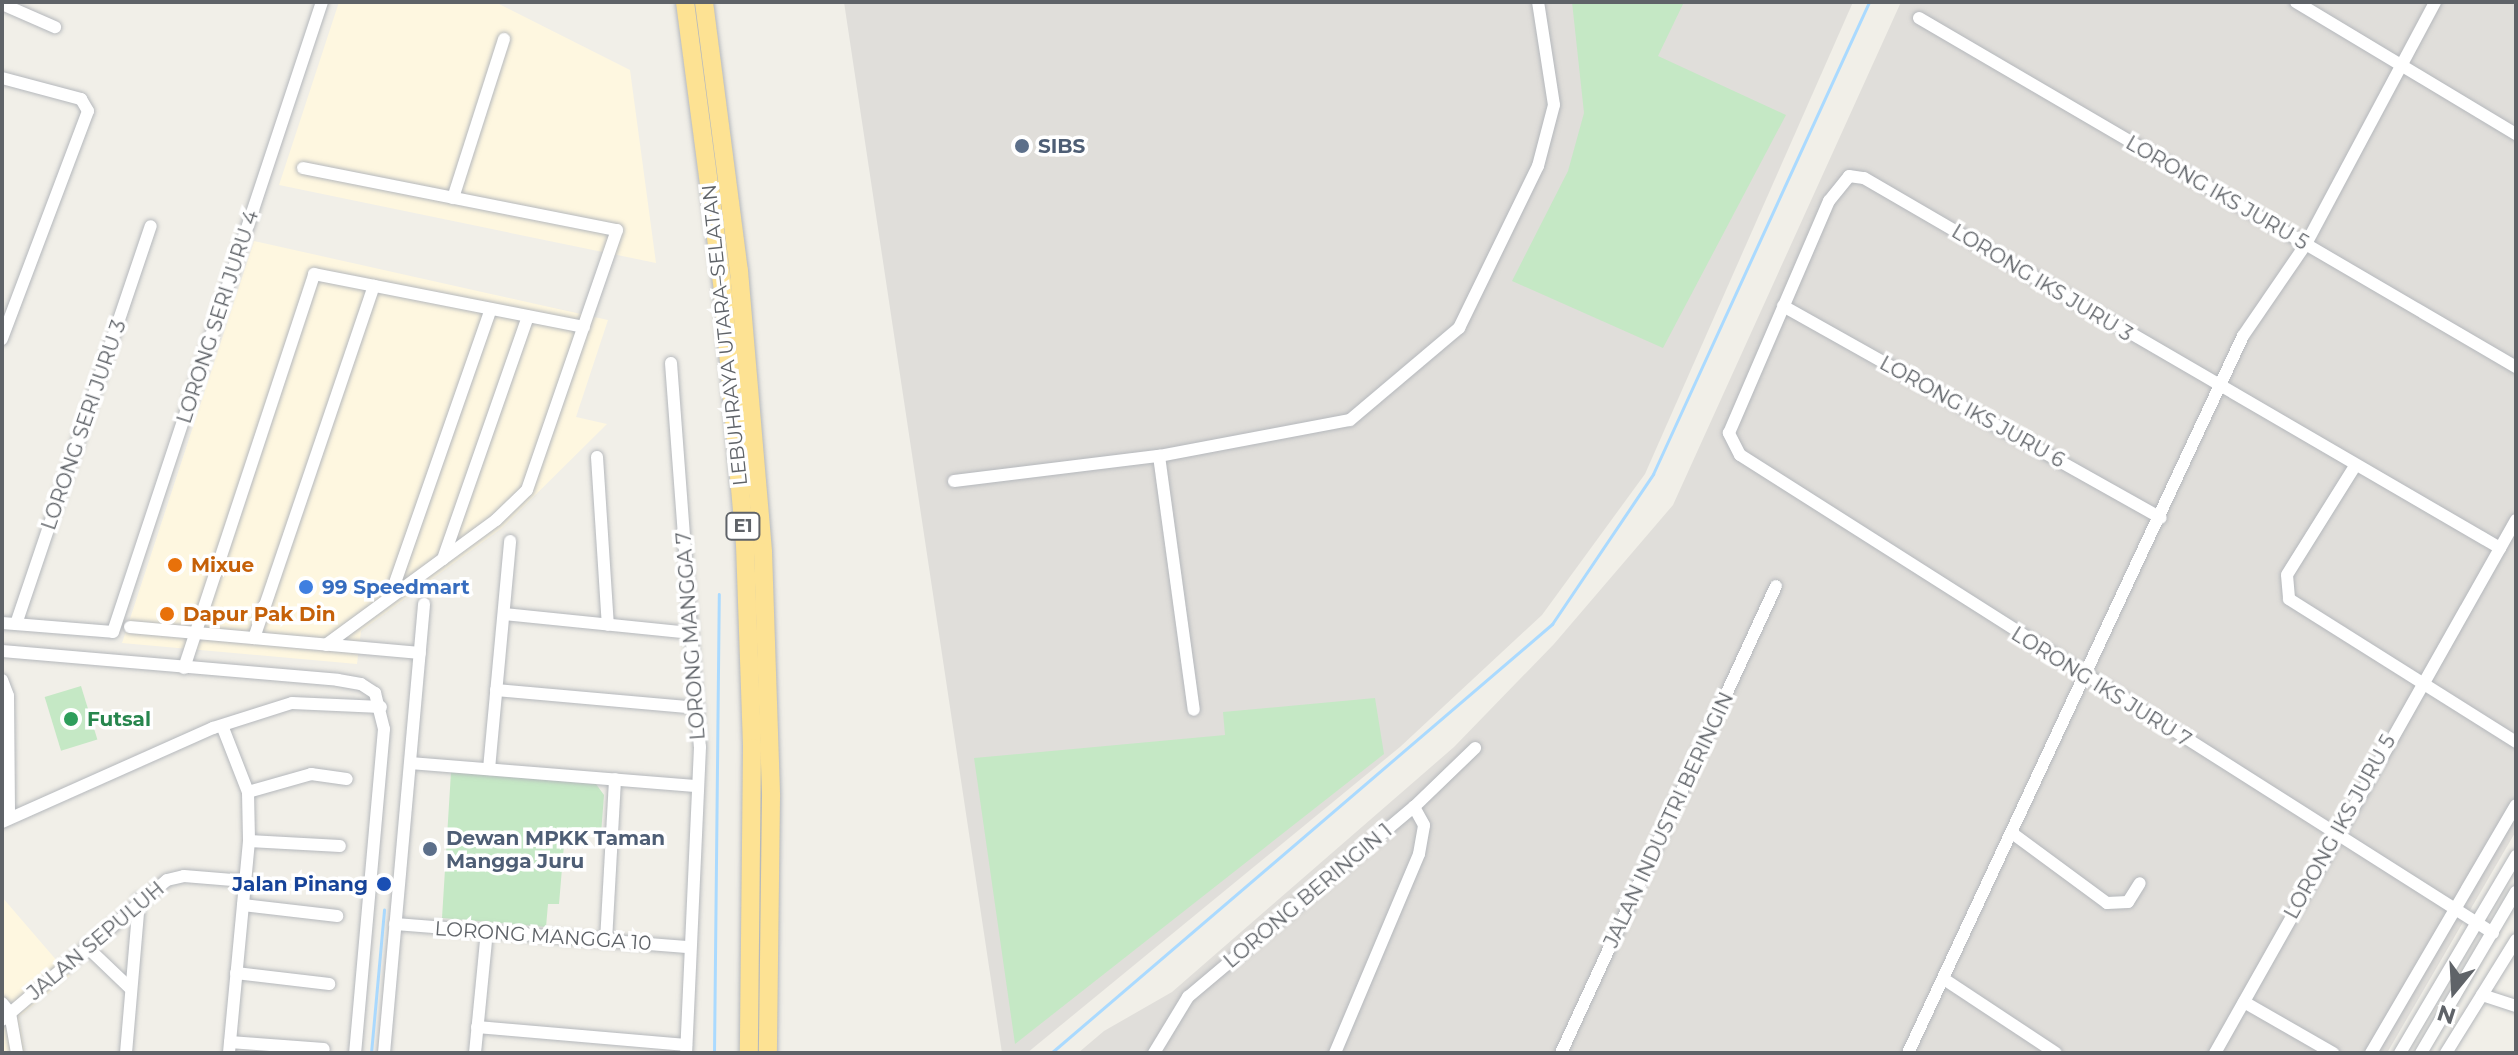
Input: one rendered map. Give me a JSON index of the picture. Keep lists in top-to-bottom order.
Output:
{
  "streets": {
    "highway": ["LEBUHRAYA UTARA–SELATAN", "E1"],
    "street": [
      "LORONG IKS JURU 5",
      "LORONG IKS JURU 3",
      "LORONG SERI JURU 4",
      "LORONG IKS JURU 6",
      "LORONG SERI JURU 3",
      "LORONG MANGGA 7",
      "LORONG IKS JURU 7",
      "JALAN INDUSTRI BERINGIN",
      "LORONG BERINGIN 1",
      "LORONG MANGGA 10",
      "JALAN SEPULUH"
    ]
  },
  "crossings": [
    ["LORONG IKS JURU 5", "LORONG IKS JURU 3"],
    ["LORONG IKS JURU 5", "LORONG IKS JURU 7"],
    ["LORONG IKS JURU 3", "LORONG IKS JURU 6"],
    ["LORONG IKS JURU 3", "LORONG IKS JURU 7"],
    ["LORONG SERI JURU 4", "LORONG SERI JURU 3"],
    ["LORONG IKS JURU 6", "LORONG IKS JURU 7"],
    ["LORONG MANGGA 7", "LORONG MANGGA 10"]
  ],
  "places": [
    "SIBS",
    "Mixue",
    "99 Speedmart",
    "Dapur Pak Din",
    "Futsal",
    "Dewan MPKK Taman Mangga Juru",
    "Jalan Pinang"
  ],
  "north": "bottom"
}
